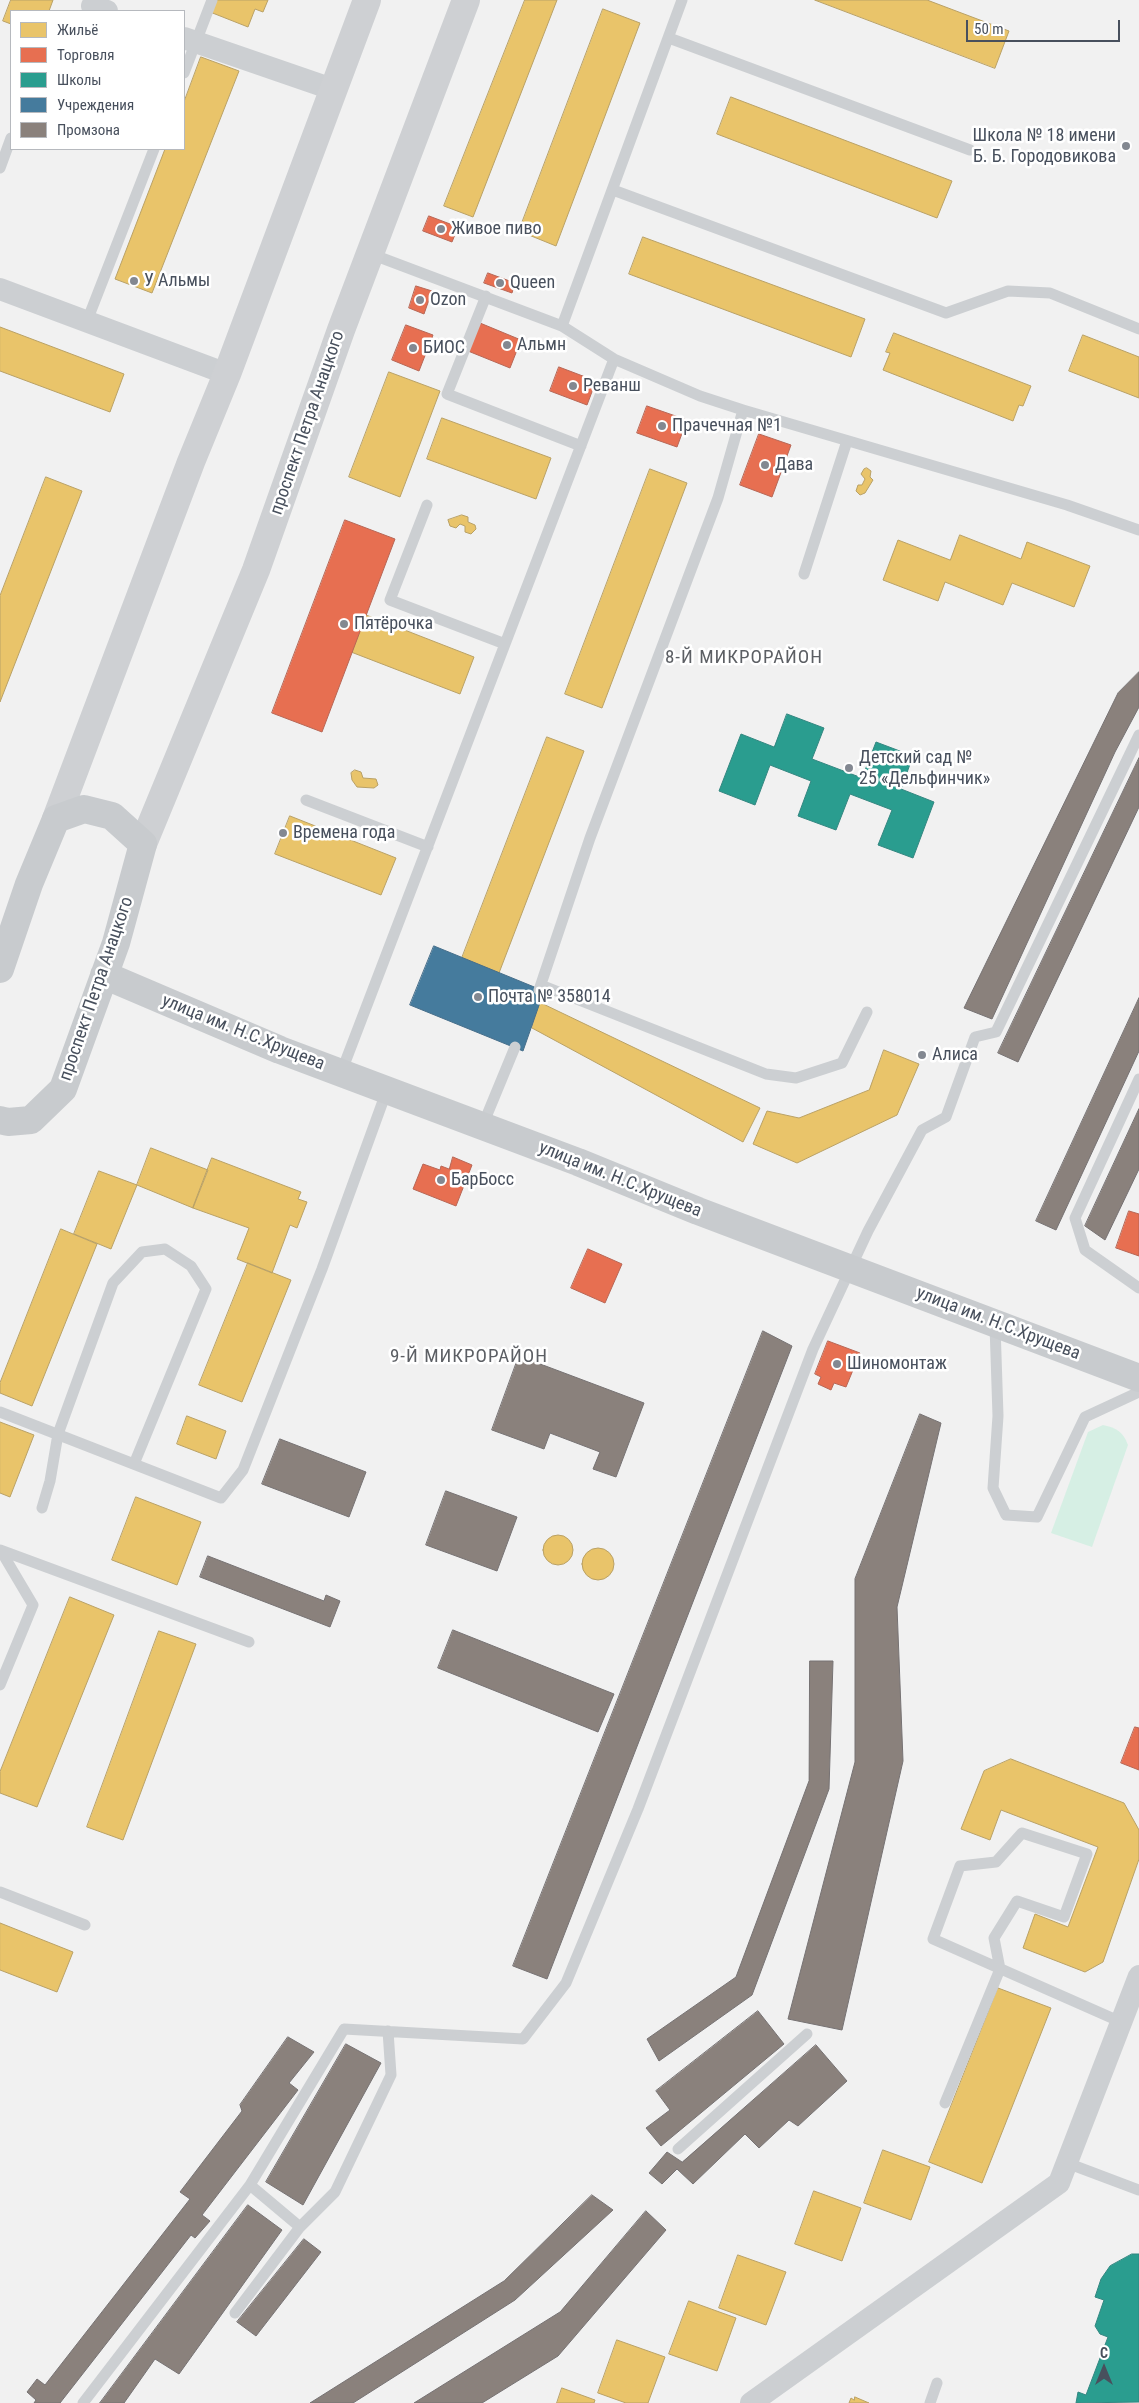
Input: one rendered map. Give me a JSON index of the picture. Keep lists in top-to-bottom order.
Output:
{
  "streets": {
    "main road": ["проспект Петра Анацкого", "улица им. Н.С.Хрущева"]
  },
  "crossings": [
    ["проспект Петра Анацкого", "улица им. Н.С.Хрущева"]
  ],
  "districts": ["8-Й МИКРОРАЙОН", "9-Й МИКРОРАЙОН"],
  "places": [
    "Школа № 18 имени Б. Б. Городовикова",
    "Живое пиво",
    "У Альмы",
    "Queen",
    "Ozon",
    "Альмн",
    "БИОС",
    "Реванш",
    "Прачечная №1",
    "Дава",
    "Пятёрочка",
    "Детский сад № 25 «Дельфинчик»",
    "Времена года",
    "Почта № 358014",
    "Алиса",
    "БарБосс",
    "Шиномонтаж"
  ],
  "legend": [
    "Жильё",
    "Торговля",
    "Школы",
    "Учреждения",
    "Промзона"
  ],
  "scale_bar": "50 m",
  "north": "top"
}
